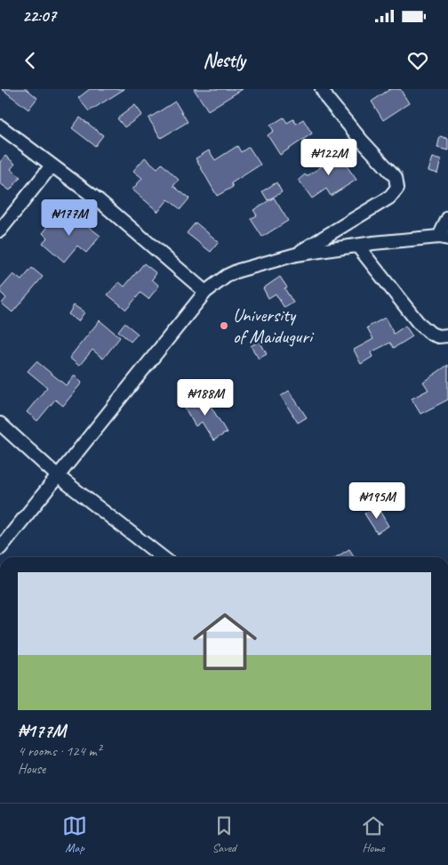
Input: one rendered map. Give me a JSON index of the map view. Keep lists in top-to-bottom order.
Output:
{
  "places": ["University of Maiduguri"],
  "page": {
    "status": "22:07",
    "header": "Nestly",
    "price": [
      "₦122M",
      "₦177M",
      "₦188M",
      "₦195M"
    ],
    "list": [
      {
        "name": "₦177M",
        "note": "4 rooms · 124 m² · House"
      }
    ],
    "tabs": ["Map", "Saved", "Home"]
  }
}
